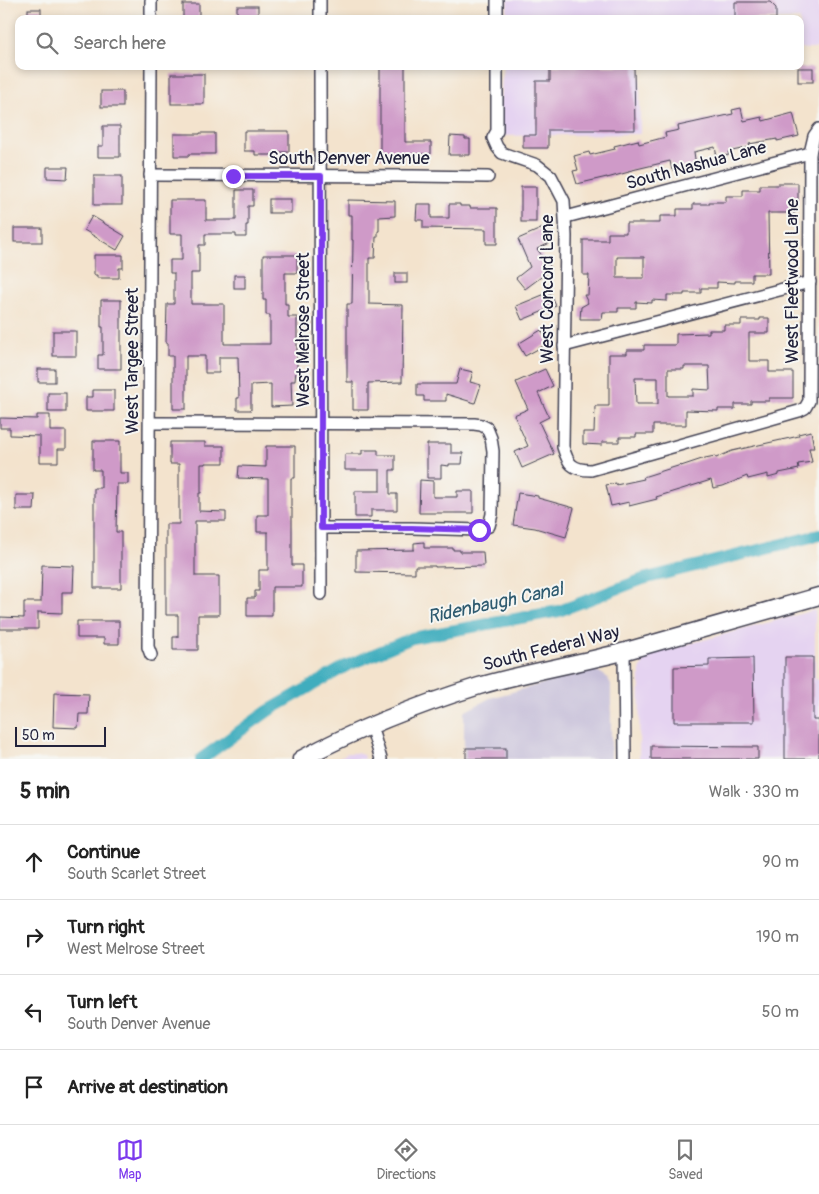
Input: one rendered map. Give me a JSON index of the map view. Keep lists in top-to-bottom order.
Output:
{
  "streets": {
    "main road": ["South Federal Way"],
    "street": [
      "South Denver Avenue",
      "South Nashua Lane",
      "West Fleetwood Lane",
      "West Concord Lane",
      "West Melrose Street",
      "West Targee Street"
    ]
  },
  "crossings": [
    ["South Denver Avenue", "West Melrose Street"],
    ["South Denver Avenue", "West Targee Street"],
    ["South Nashua Lane", "West Fleetwood Lane"],
    ["South Nashua Lane", "West Concord Lane"],
    ["West Fleetwood Lane", "West Concord Lane"]
  ],
  "water": ["Ridenbaugh Canal"],
  "scale_bar": "50 m",
  "page": {
    "search": "Search here",
    "scale": "50 m",
    "heading": ["5 min", "Walk · 330 m"],
    "list": [
      ["Continue", "South Scarlet Street", "90 m"],
      ["Turn right", "West Melrose Street", "190 m"],
      ["Turn left", "South Denver Avenue", "50 m"],
      "Arrive at destination"
    ],
    "nav": ["Map", "Directions", "Saved"]
  }
}
